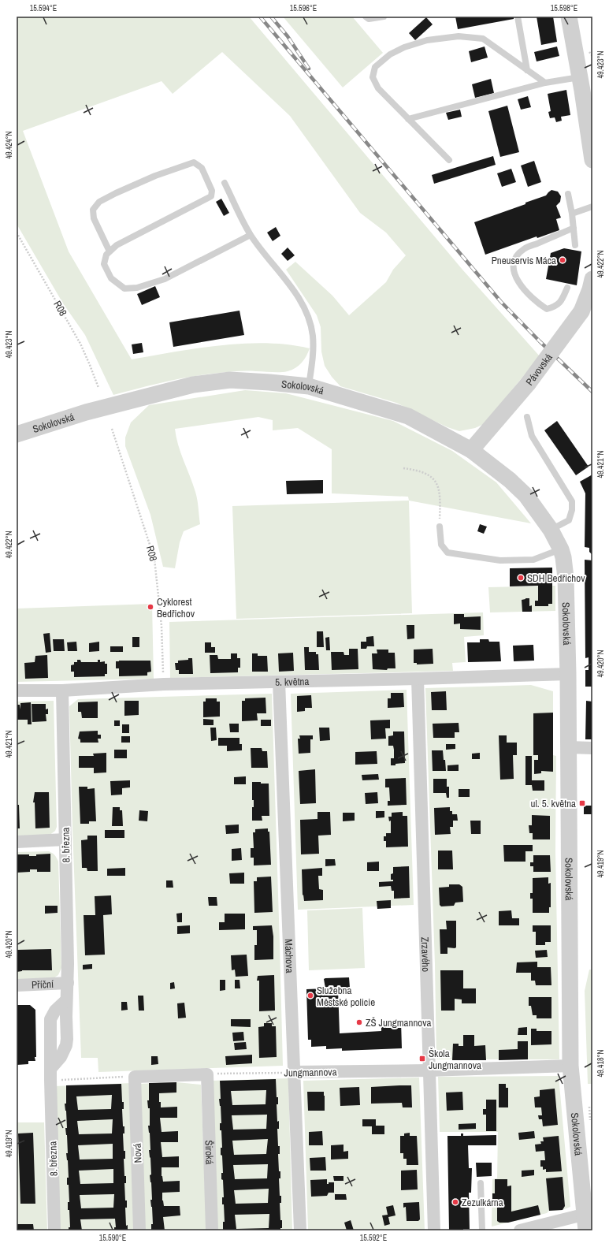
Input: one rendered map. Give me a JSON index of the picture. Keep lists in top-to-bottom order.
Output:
{
  "streets": {
    "street": [
      "Pávovská",
      "Sokolovská",
      "5. května",
      "8. března",
      "Zrzavého",
      "Máchova",
      "Příční",
      "Jungmannova",
      "Široká",
      "Nová"
    ],
    "path": ["R08"]
  },
  "crossings": [
    ["R08", "5. května"],
    ["Pávovská", "Sokolovská"],
    ["Sokolovská", "5. května"],
    ["Sokolovská", "Jungmannova"],
    ["5. května", "8. března"],
    ["5. května", "Zrzavého"],
    ["5. května", "Máchova"],
    ["8. března", "Příční"],
    ["Zrzavého", "Jungmannova"],
    ["Máchova", "Jungmannova"],
    ["Jungmannova", "Široká"]
  ],
  "places": {
    "other": [
      "Pneuservis Máca",
      "SDH Bedřichov",
      "Cyklorest Bedřichov",
      "Služebna Městské policie",
      "ZŠ Jungmannova",
      "Zezulkárna"
    ],
    "transit": ["ul. 5. května", "Škola Jungmannova"]
  },
  "coordinates": [
    "15.594°E",
    "15.596°E",
    "15.598°E",
    "49.423°N",
    "49.424°N",
    "49.422°N",
    "49.421°N",
    "49.420°N",
    "49.419°N",
    "49.418°N",
    "15.590°E",
    "15.592°E"
  ]
}
